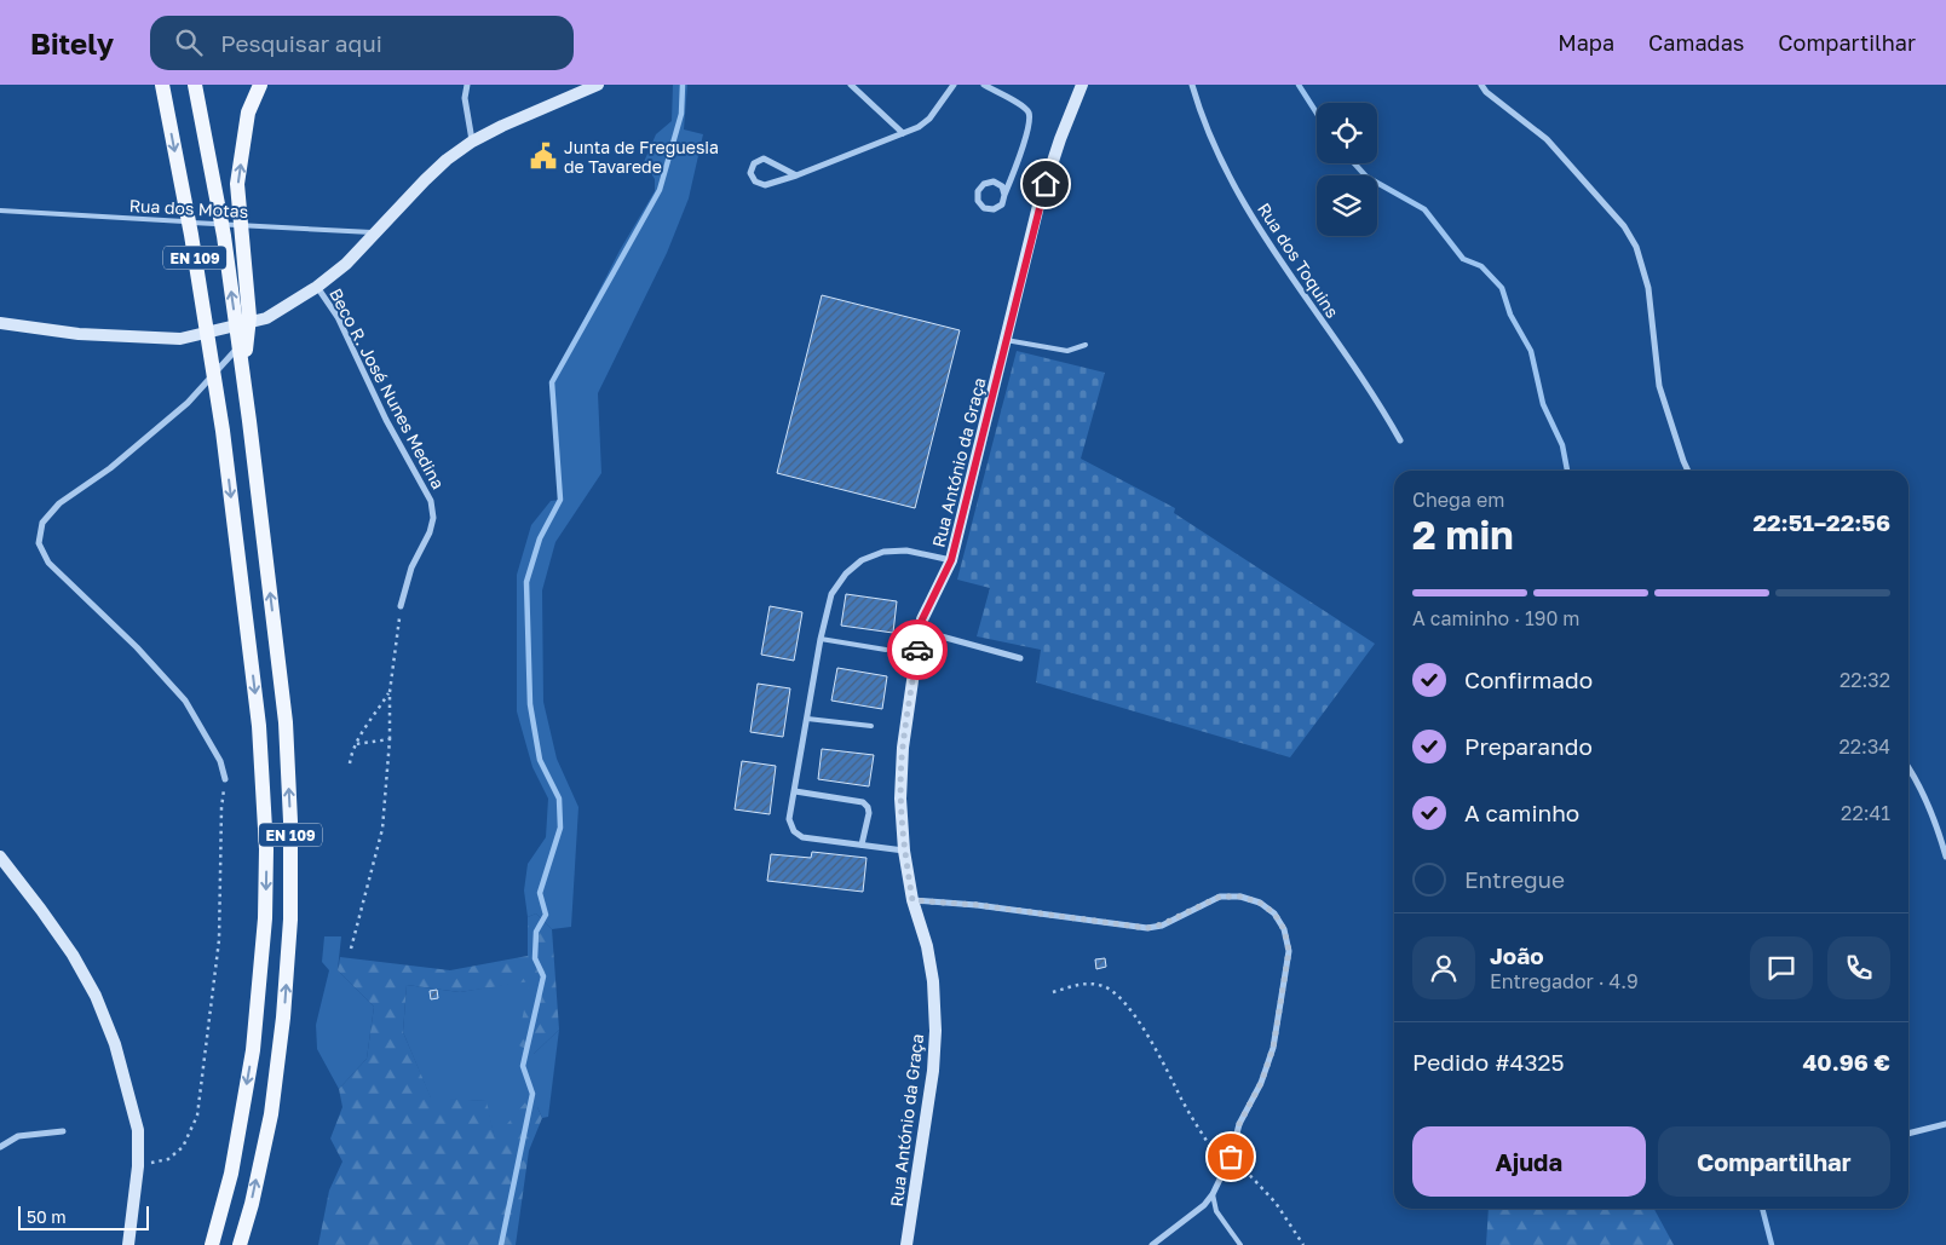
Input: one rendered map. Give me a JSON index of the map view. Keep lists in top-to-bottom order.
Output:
{
  "streets": {
    "main road": ["EN 109"],
    "street": ["Rua dos Toquins", "Beco R. José Nunes Medina", "Rua António da Graça"],
    "lane": ["Rua dos Motas"]
  },
  "places": {
    "public building": ["Junta de Freguesia de Tavarede"]
  },
  "scale_bar": "50 m",
  "page": {
    "header": "Bitely",
    "search": "Pesquisar aqui",
    "nav": ["Mapa", "Camadas", "Compartilhar"],
    "heading": ["2 min", "Chega em", "22:51–22:56"],
    "panel": [
      "João",
      "Entregador · 4.9",
      "Pedido #4325",
      "40.96 €"
    ],
    "bar": "A caminho · 190 m",
    "list": [
      ["Confirmado", "22:32"],
      ["Preparando", "22:34"],
      ["A caminho", "22:41"],
      "Entregue"
    ],
    "buttons": ["Ajuda", "Compartilhar"],
    "scale": "50 m"
  }
}
